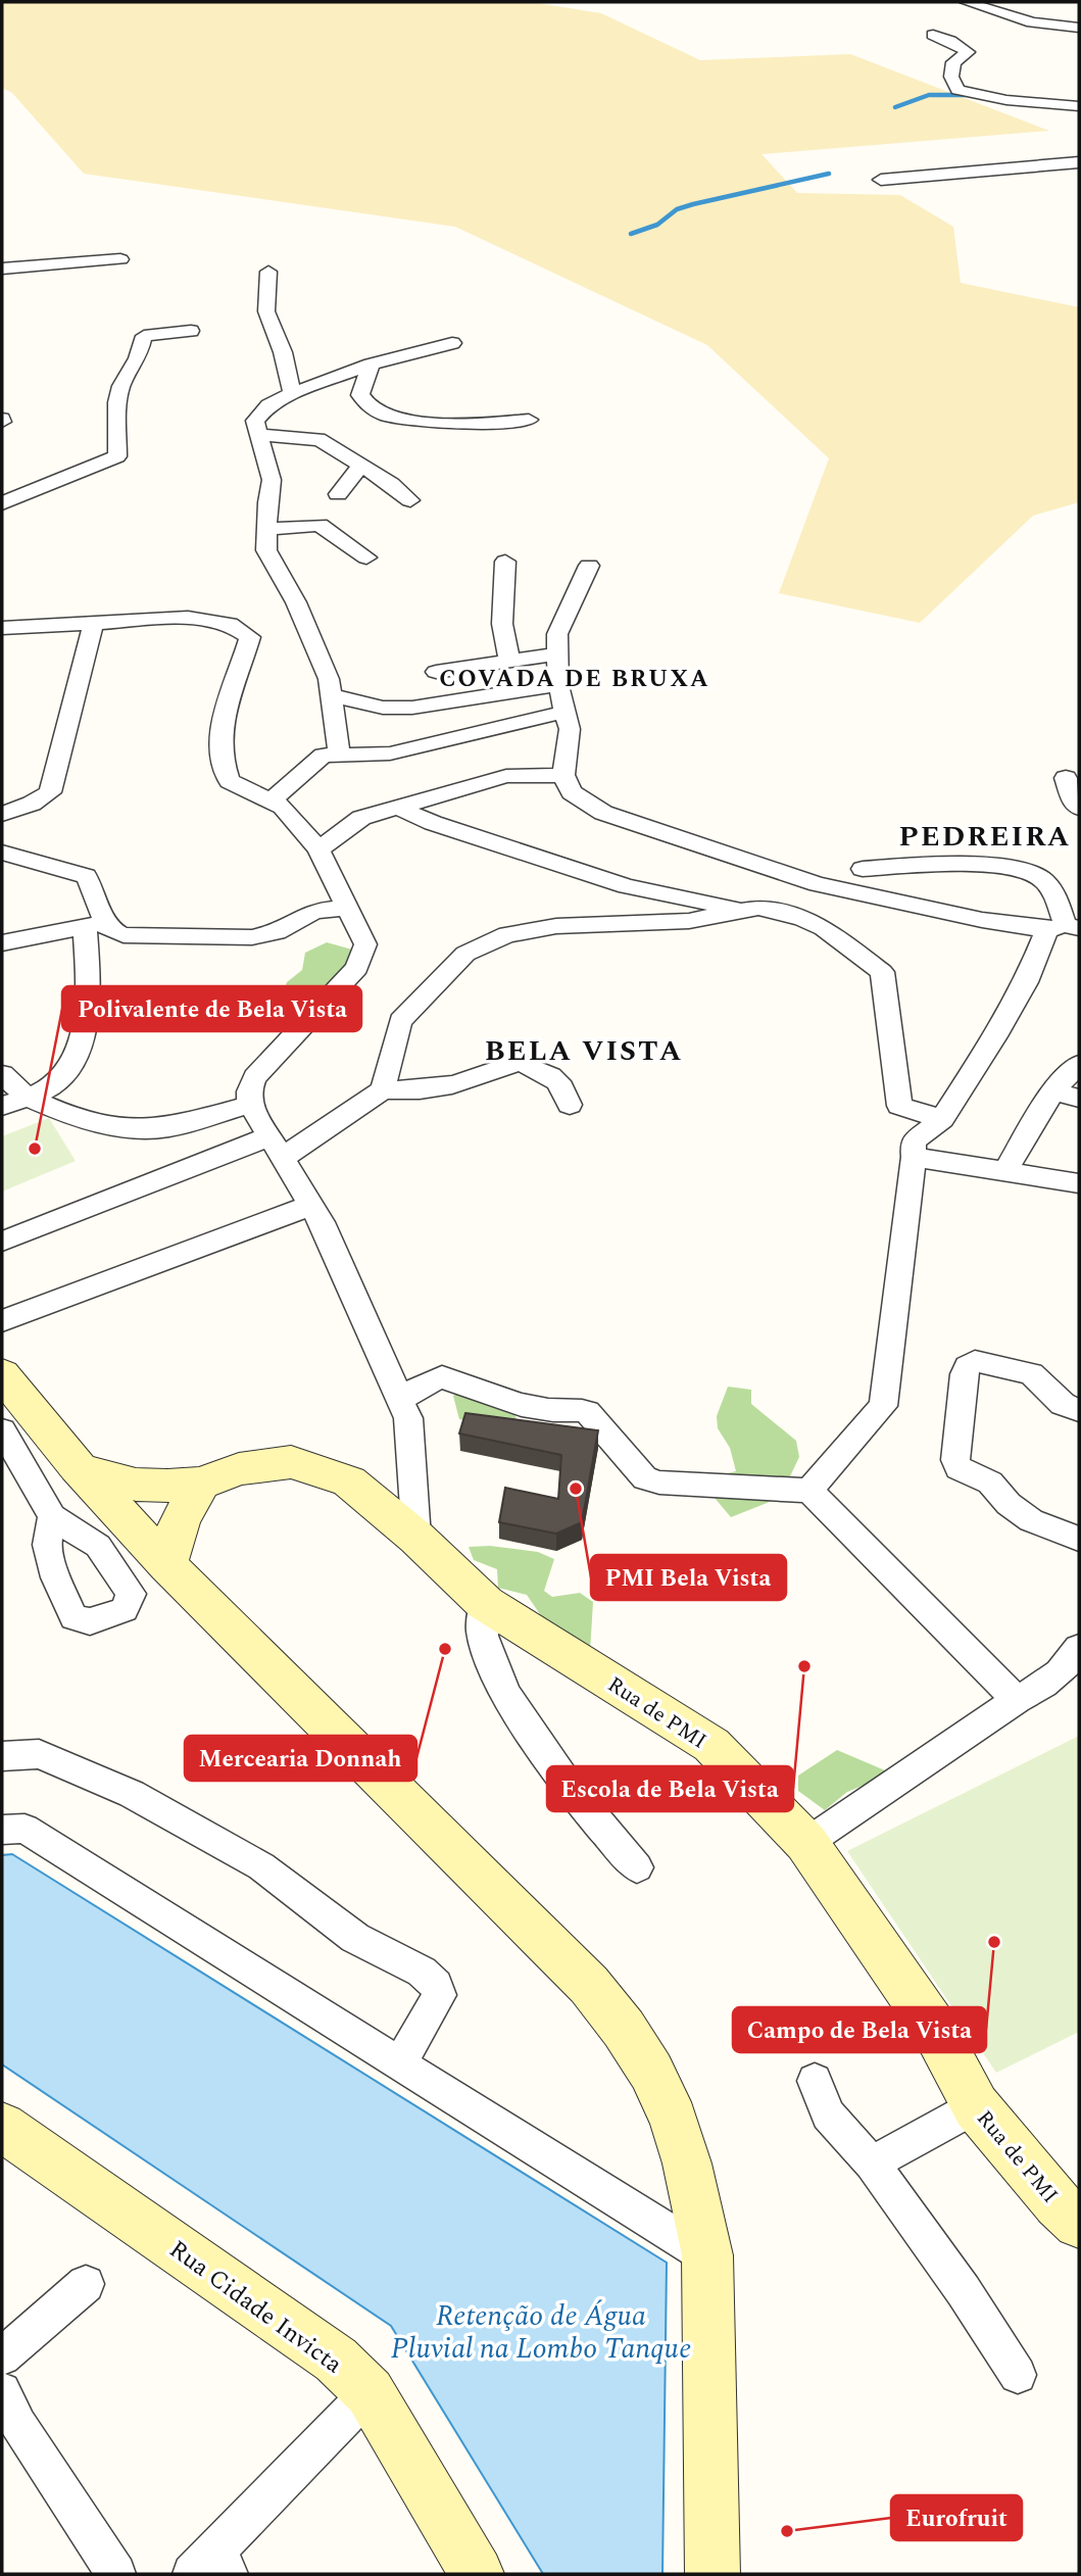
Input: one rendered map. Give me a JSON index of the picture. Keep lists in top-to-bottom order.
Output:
{
  "streets": {
    "main road": ["Rua de PMI", "Rua Cidade Invicta"]
  },
  "districts": ["COVADA DE BRUXA", "PEDREIRA", "BELA VISTA"],
  "water": ["Retenção de Água Pluvial na Lombo Tanque"],
  "places": [
    "Polivalente de Bela Vista",
    "PMI Bela Vista",
    "Mercearia Donnah",
    "Escola de Bela Vista",
    "Campo de Bela Vista",
    "Eurofruit"
  ]
}
